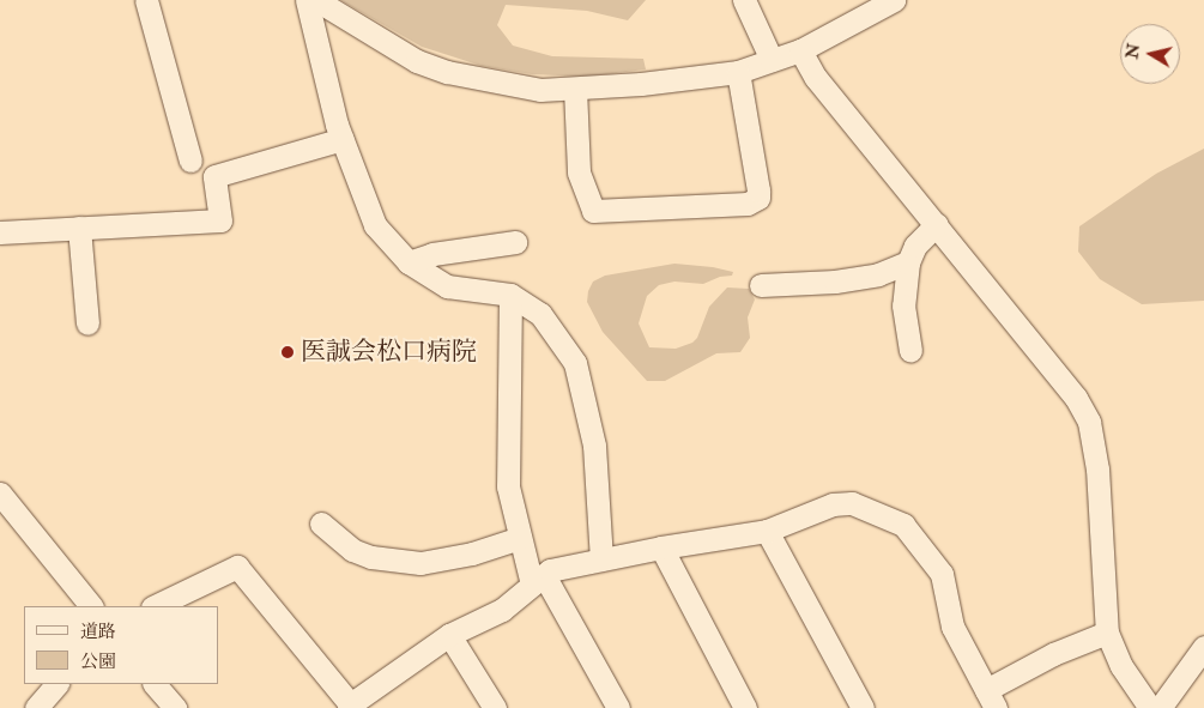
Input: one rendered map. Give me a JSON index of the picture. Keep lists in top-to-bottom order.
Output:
{
  "places": ["医誠会松口病院"],
  "legend": ["道路", "公園"],
  "north": "left"
}
